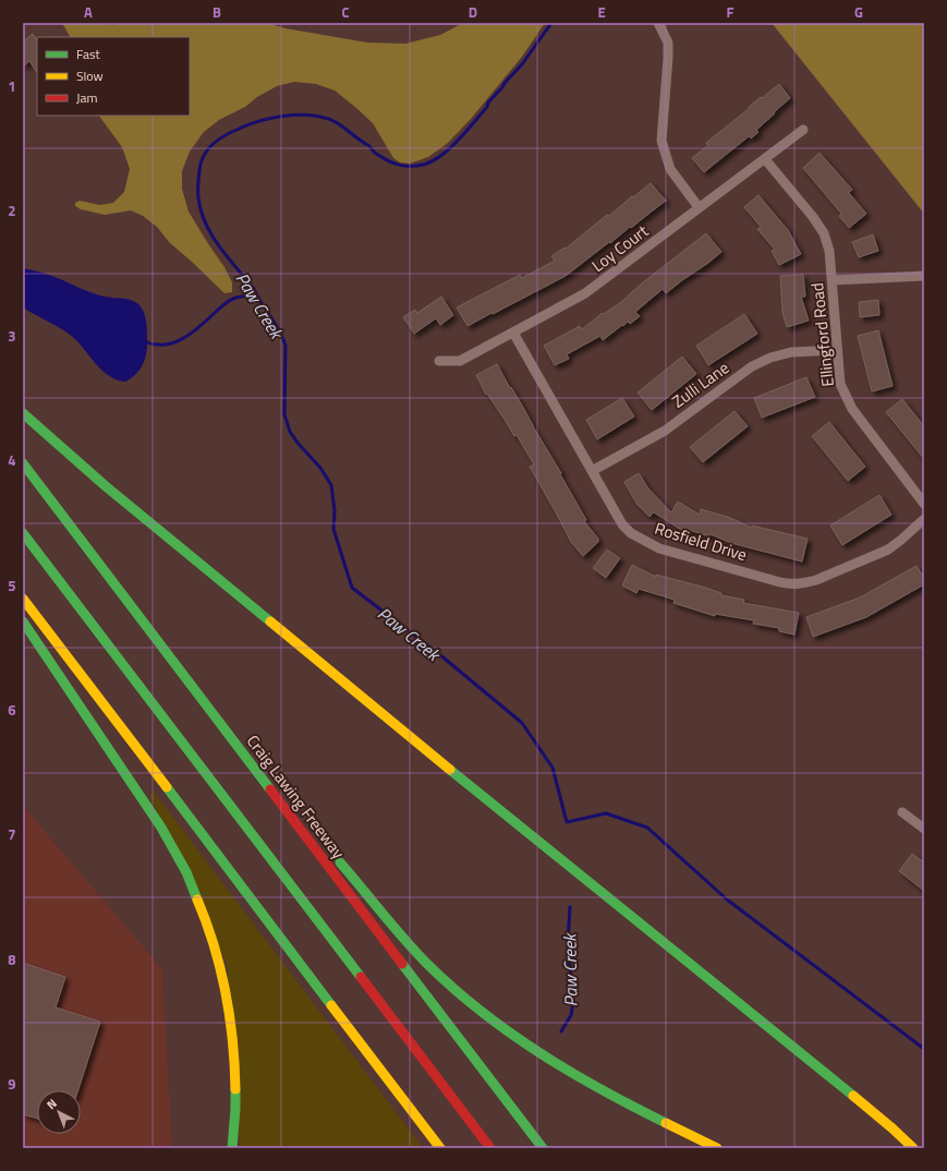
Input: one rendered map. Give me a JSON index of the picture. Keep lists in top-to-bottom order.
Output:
{
  "streets": {
    "highway": ["Craig Lawing Freeway"],
    "street": [
      "Loy Court",
      "Ellingford Road",
      "Zulli Lane",
      "Rosfield Drive"
    ]
  },
  "crossings": [
    ["Loy Court", "Ellingford Road"],
    ["Loy Court", "Rosfield Drive"],
    ["Ellingford Road", "Zulli Lane"],
    ["Zulli Lane", "Rosfield Drive"]
  ],
  "water": ["Paw Creek"],
  "legend": ["Fast", "Slow", "Jam"],
  "north": "top left",
  "grid": {
    "columns": [
      "A",
      "B",
      "C",
      "D",
      "E",
      "F",
      "G"
    ],
    "rows": [
      "1",
      "2",
      "3",
      "4",
      "5",
      "6",
      "7",
      "8",
      "9"
    ]
  }
}
